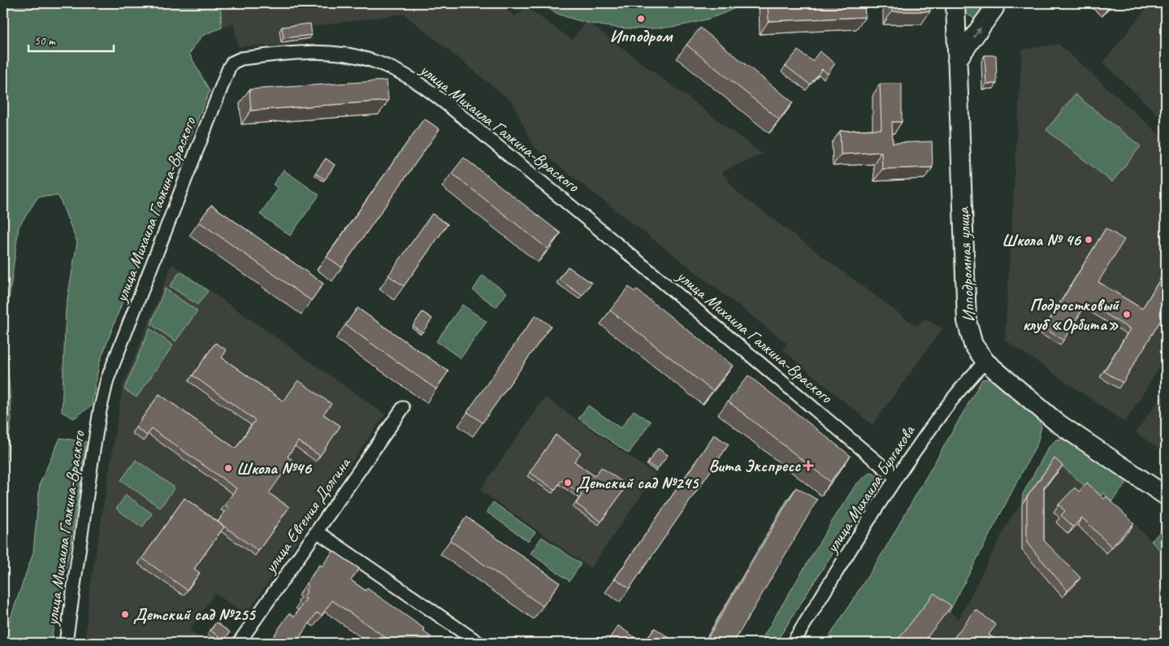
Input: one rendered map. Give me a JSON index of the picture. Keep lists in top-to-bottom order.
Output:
{
  "streets": {
    "street": [
      "улица Михаила Галкина-Враского",
      "Ипподромная улица",
      "улица Михаила Булгакова",
      "улица Евгения Долгина"
    ]
  },
  "crossings": [
    ["улица Михаила Галкина-Враского", "улица Михаила Булгакова"],
    ["Ипподромная улица", "улица Михаила Булгакова"]
  ],
  "places": {
    "other": [
      "Ипподром",
      "Школа № 46",
      "Подростковый клуб «Орбита»",
      "Школа №46",
      "Детский сад №245",
      "Детский сад №255"
    ],
    "health": ["Вита Экспресс"]
  },
  "scale_bar": "50 m"
}
